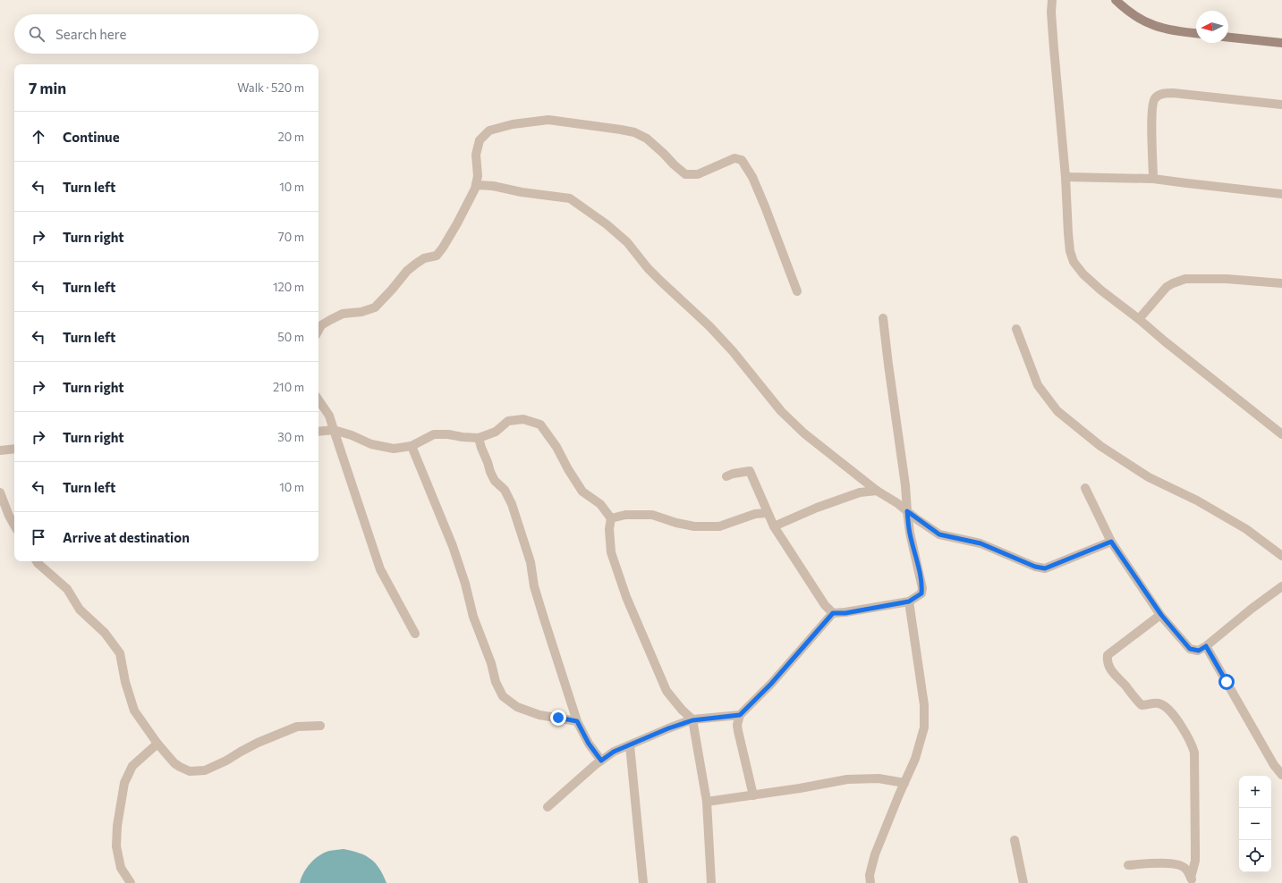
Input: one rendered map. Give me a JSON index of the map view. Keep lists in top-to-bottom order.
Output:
{
  "north": "left",
  "page": {
    "search": "Search here",
    "heading": ["7 min", "Walk · 520 m"],
    "list": [
      ["Continue", "20 m"],
      ["Turn left", "10 m"],
      ["Turn right", "70 m"],
      ["Turn left", "120 m"],
      ["Turn left", "50 m"],
      ["Turn right", "210 m"],
      ["Turn right", "30 m"],
      ["Turn left", "10 m"],
      "Arrive at destination"
    ],
    "map_buttons": ["+", "−"]
  }
}
